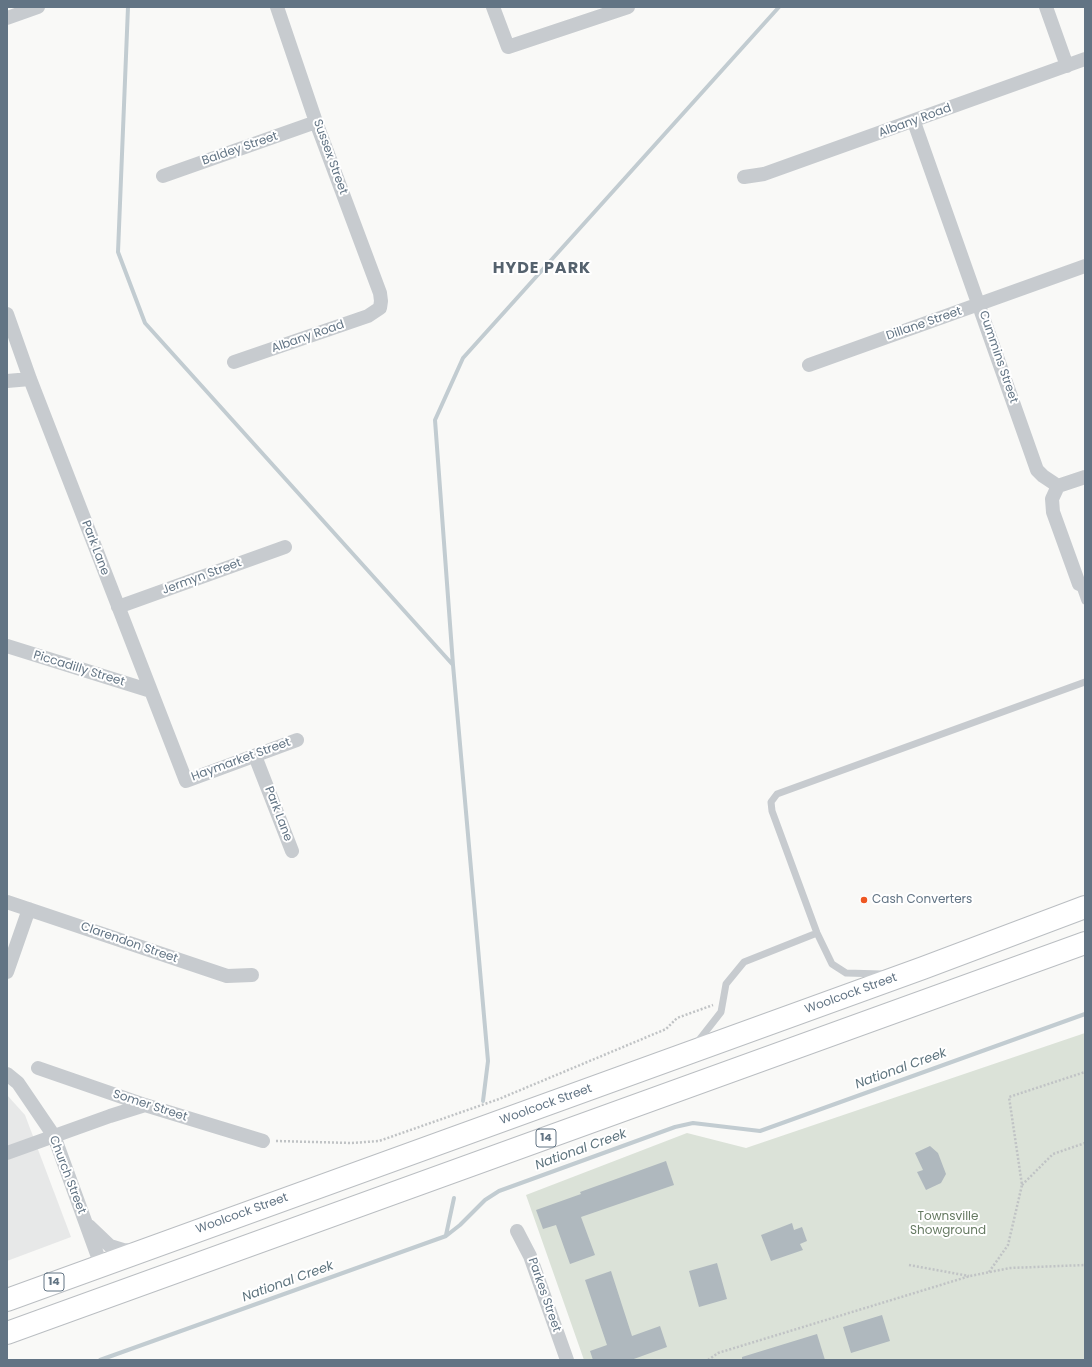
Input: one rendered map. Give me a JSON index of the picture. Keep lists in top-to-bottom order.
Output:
{
  "streets": {
    "main road": ["Woolcock Street", "14"],
    "street": [
      "Albany Road",
      "Baldey Street",
      "Sussex Street",
      "Dillane Street",
      "Cummins Street",
      "Park Lane",
      "Jermyn Street",
      "Piccadilly Street",
      "Haymarket Street",
      "Clarendon Street",
      "Somer Street",
      "Church Street",
      "Parkes Street"
    ]
  },
  "crossings": [
    ["Albany Road", "Sussex Street"],
    ["Albany Road", "Cummins Street"],
    ["Baldey Street", "Sussex Street"],
    ["Dillane Street", "Cummins Street"],
    ["Park Lane", "Jermyn Street"],
    ["Park Lane", "Piccadilly Street"],
    ["Park Lane", "Haymarket Street"],
    ["Woolcock Street", "Church Street"]
  ],
  "districts": ["HYDE PARK"],
  "water": ["National Creek"],
  "parks": ["Townsville Showground"],
  "places": ["Cash Converters"]
}
